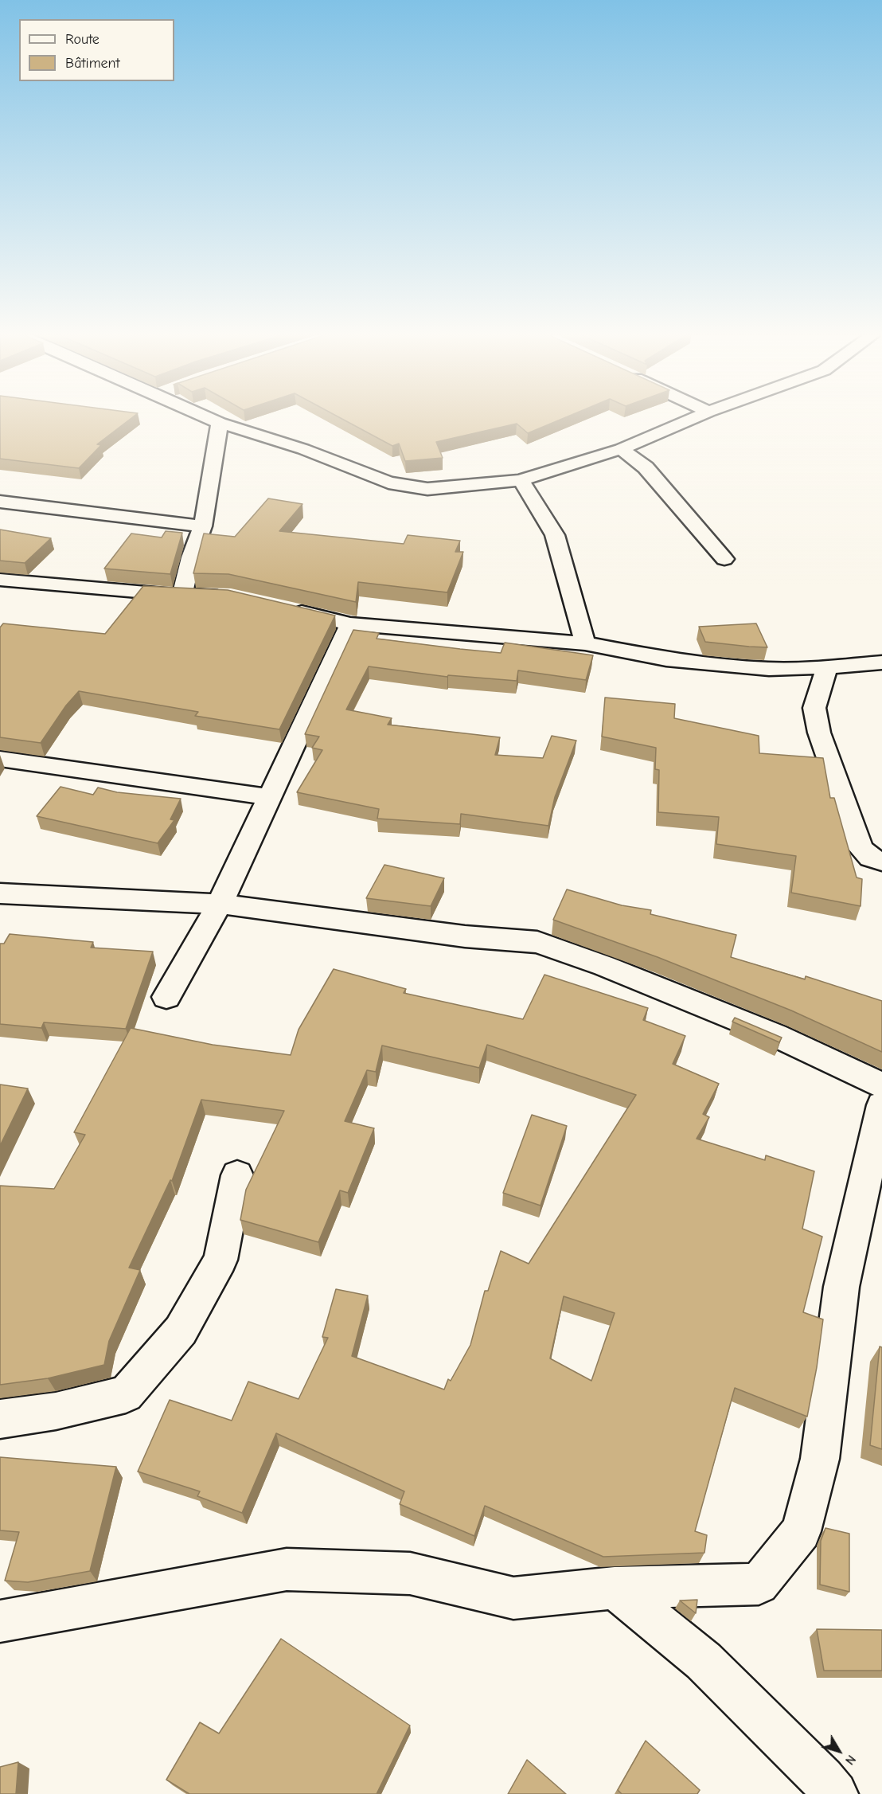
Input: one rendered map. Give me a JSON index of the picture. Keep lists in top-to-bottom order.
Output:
{
  "legend": ["Route", "Bâtiment"],
  "north": "bottom right"
}
